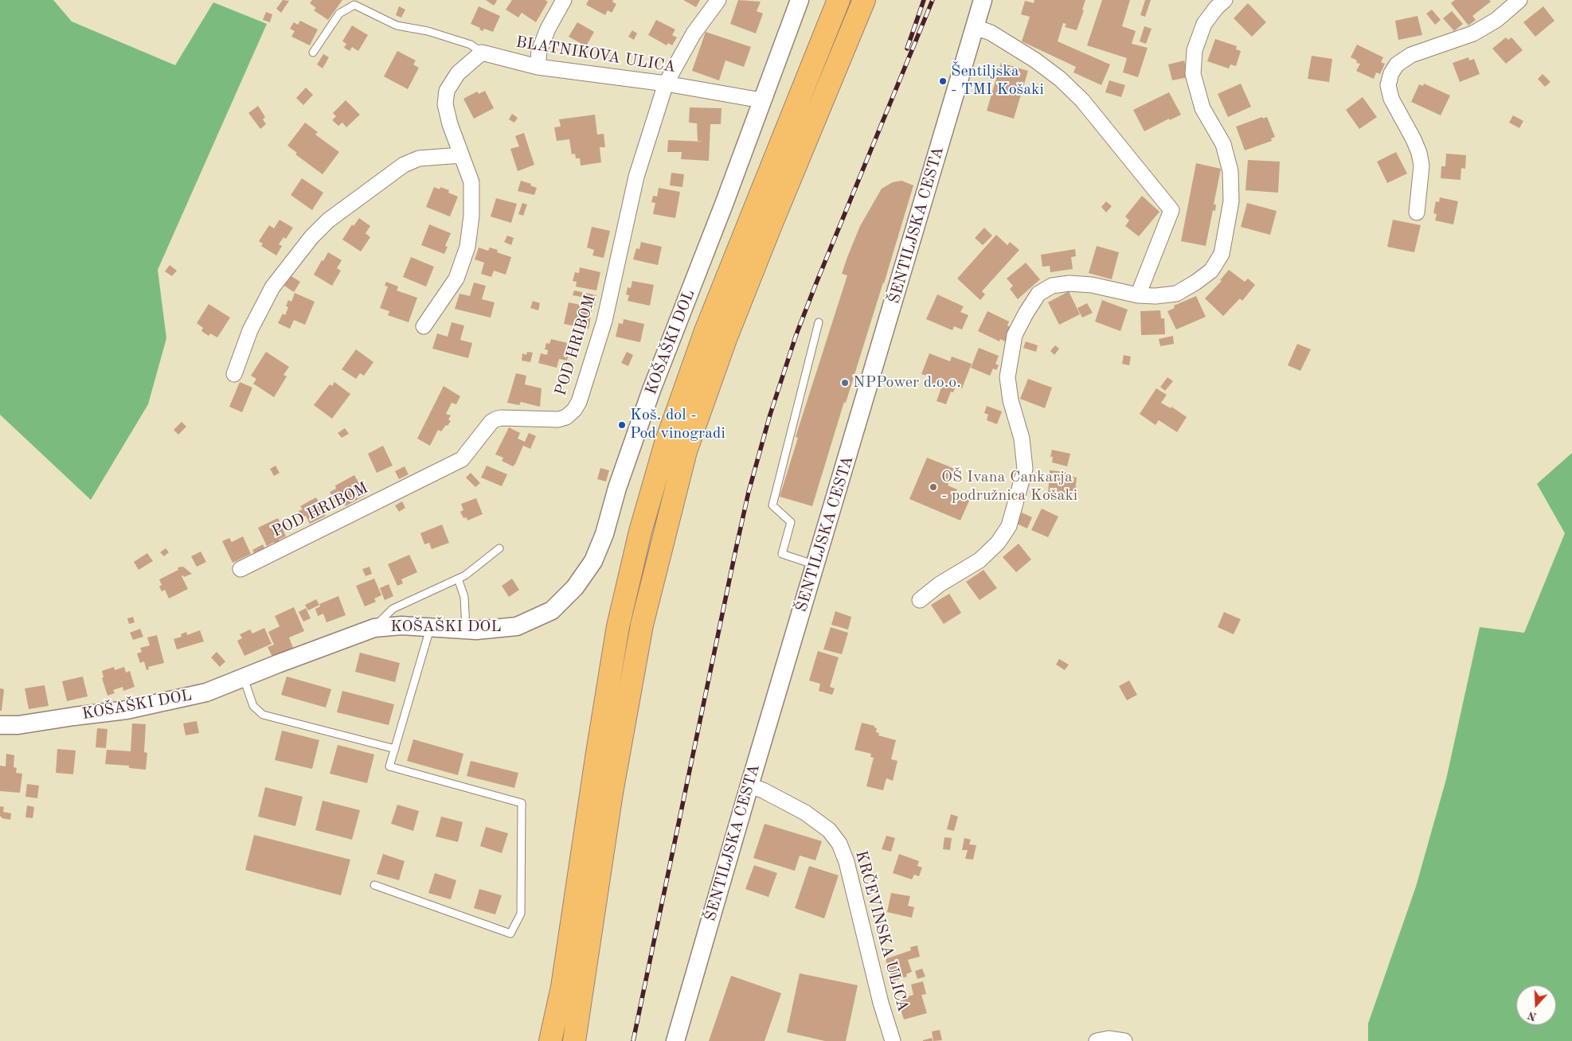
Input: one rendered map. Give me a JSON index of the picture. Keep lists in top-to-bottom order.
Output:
{
  "streets": {
    "street": [
      "BLATNIKOVA ULICA",
      "ŠENTILJSKA CESTA",
      "KOŠAŠKI DOL",
      "POD HRIBOM",
      "KRČEVINSKA ULICA"
    ]
  },
  "crossings": [
    ["BLATNIKOVA ULICA", "KOŠAŠKI DOL"],
    ["BLATNIKOVA ULICA", "POD HRIBOM"],
    ["ŠENTILJSKA CESTA", "KRČEVINSKA ULICA"]
  ],
  "places": [
    "Šentiljska - TMI Košaki",
    "NPPower d.o.o.",
    "Koš. dol - Pod vinogradi",
    "OŠ Ivana Cankarja - podružnica Košaki"
  ],
  "north": "bottom"
}
